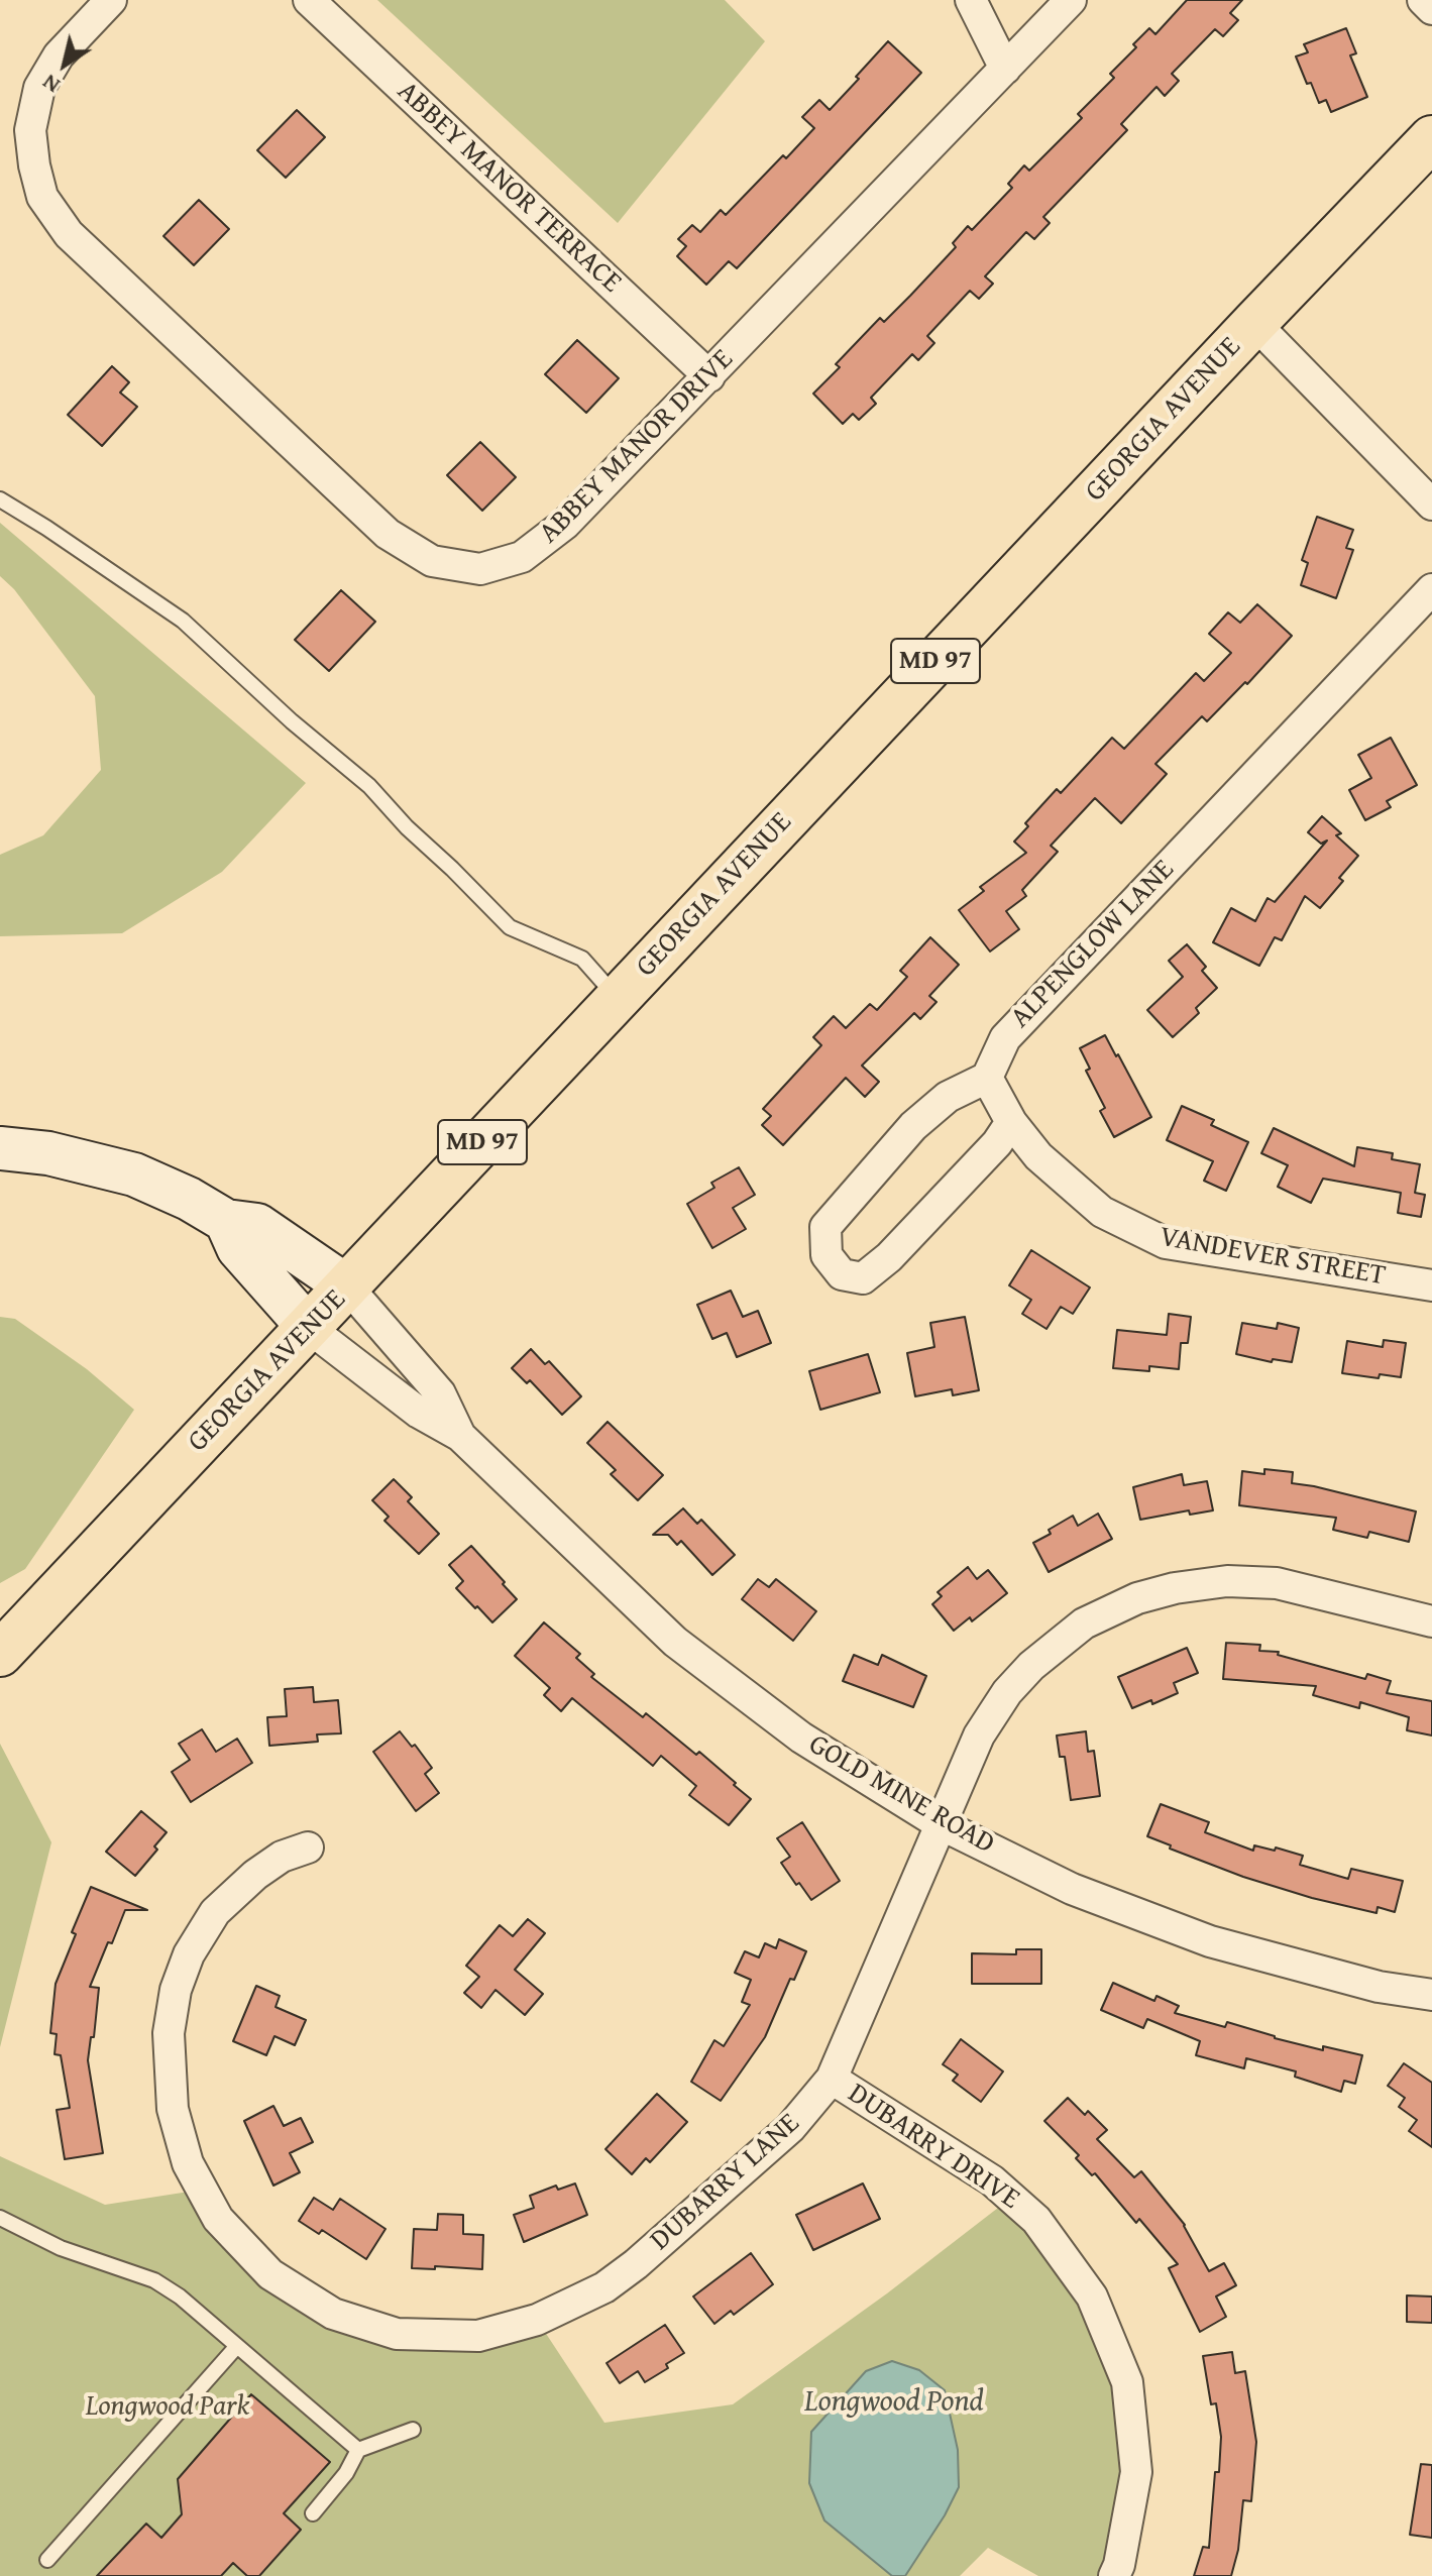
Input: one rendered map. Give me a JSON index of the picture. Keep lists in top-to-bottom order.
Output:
{
  "streets": {
    "main road": ["GEORGIA AVENUE", "MD 97"],
    "street": [
      "ABBEY MANOR TERRACE",
      "ABBEY MANOR DRIVE",
      "ALPENGLOW LANE",
      "VANDEVER STREET",
      "GOLD MINE ROAD",
      "DUBARRY DRIVE",
      "DUBARRY LANE"
    ]
  },
  "crossings": [
    ["ABBEY MANOR TERRACE", "ABBEY MANOR DRIVE"],
    ["GEORGIA AVENUE", "GOLD MINE ROAD"],
    ["ALPENGLOW LANE", "VANDEVER STREET"],
    ["GOLD MINE ROAD", "DUBARRY LANE"],
    ["DUBARRY DRIVE", "DUBARRY LANE"]
  ],
  "water": ["Longwood Pond"],
  "parks": ["Longwood Park"],
  "north": "bottom left"
}
